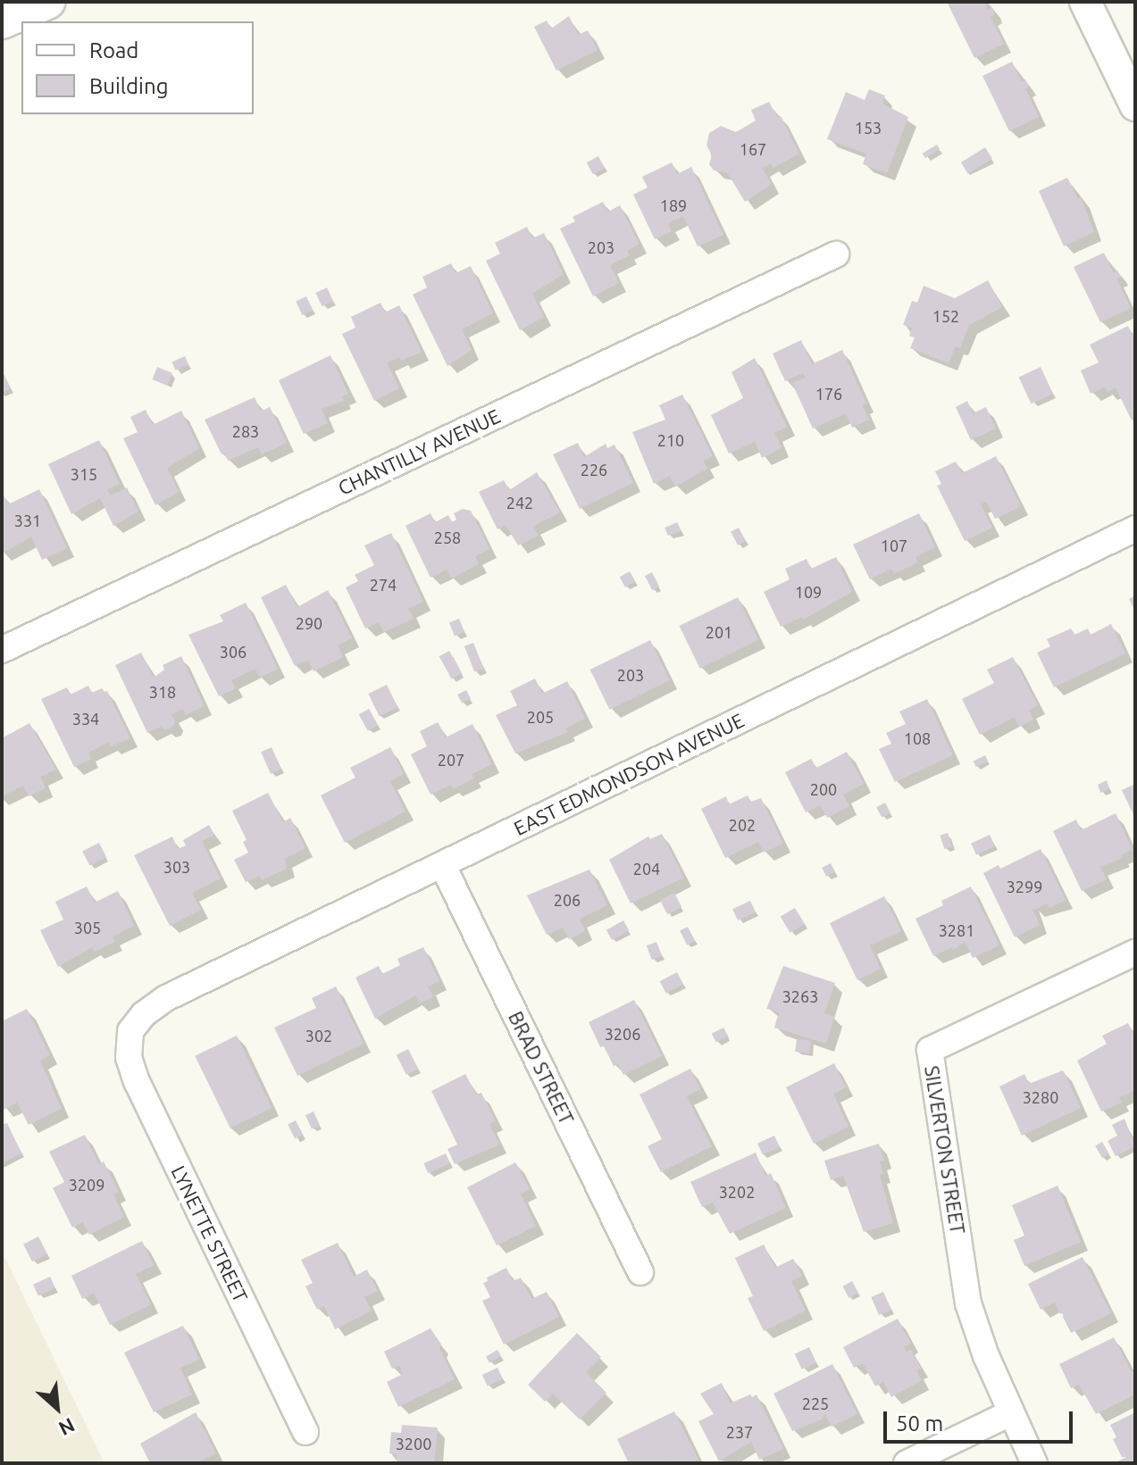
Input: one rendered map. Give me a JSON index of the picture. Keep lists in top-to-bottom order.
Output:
{
  "streets": {
    "street": [
      "CHANTILLY AVENUE",
      "EAST EDMONDSON AVENUE",
      "BRAD STREET",
      "SILVERTON STREET",
      "LYNETTE STREET"
    ]
  },
  "crossings": [
    ["EAST EDMONDSON AVENUE", "BRAD STREET"],
    ["EAST EDMONDSON AVENUE", "LYNETTE STREET"]
  ],
  "house_numbers": [
    "153",
    "167",
    "189",
    "203",
    "152",
    "176",
    "283",
    "210",
    "226",
    "315",
    "242",
    "331",
    "258",
    "107",
    "274",
    "109",
    "290",
    "201",
    "306",
    "203",
    "318",
    "205",
    "334",
    "108",
    "207",
    "200",
    "202",
    "303",
    "204",
    "3299",
    "206",
    "305",
    "3281",
    "3263",
    "3206",
    "302",
    "3280",
    "3209",
    "3202",
    "225",
    "237",
    "3200"
  ],
  "legend": ["Road", "Building"],
  "scale_bar": "50 m",
  "north": "bottom right"
}
